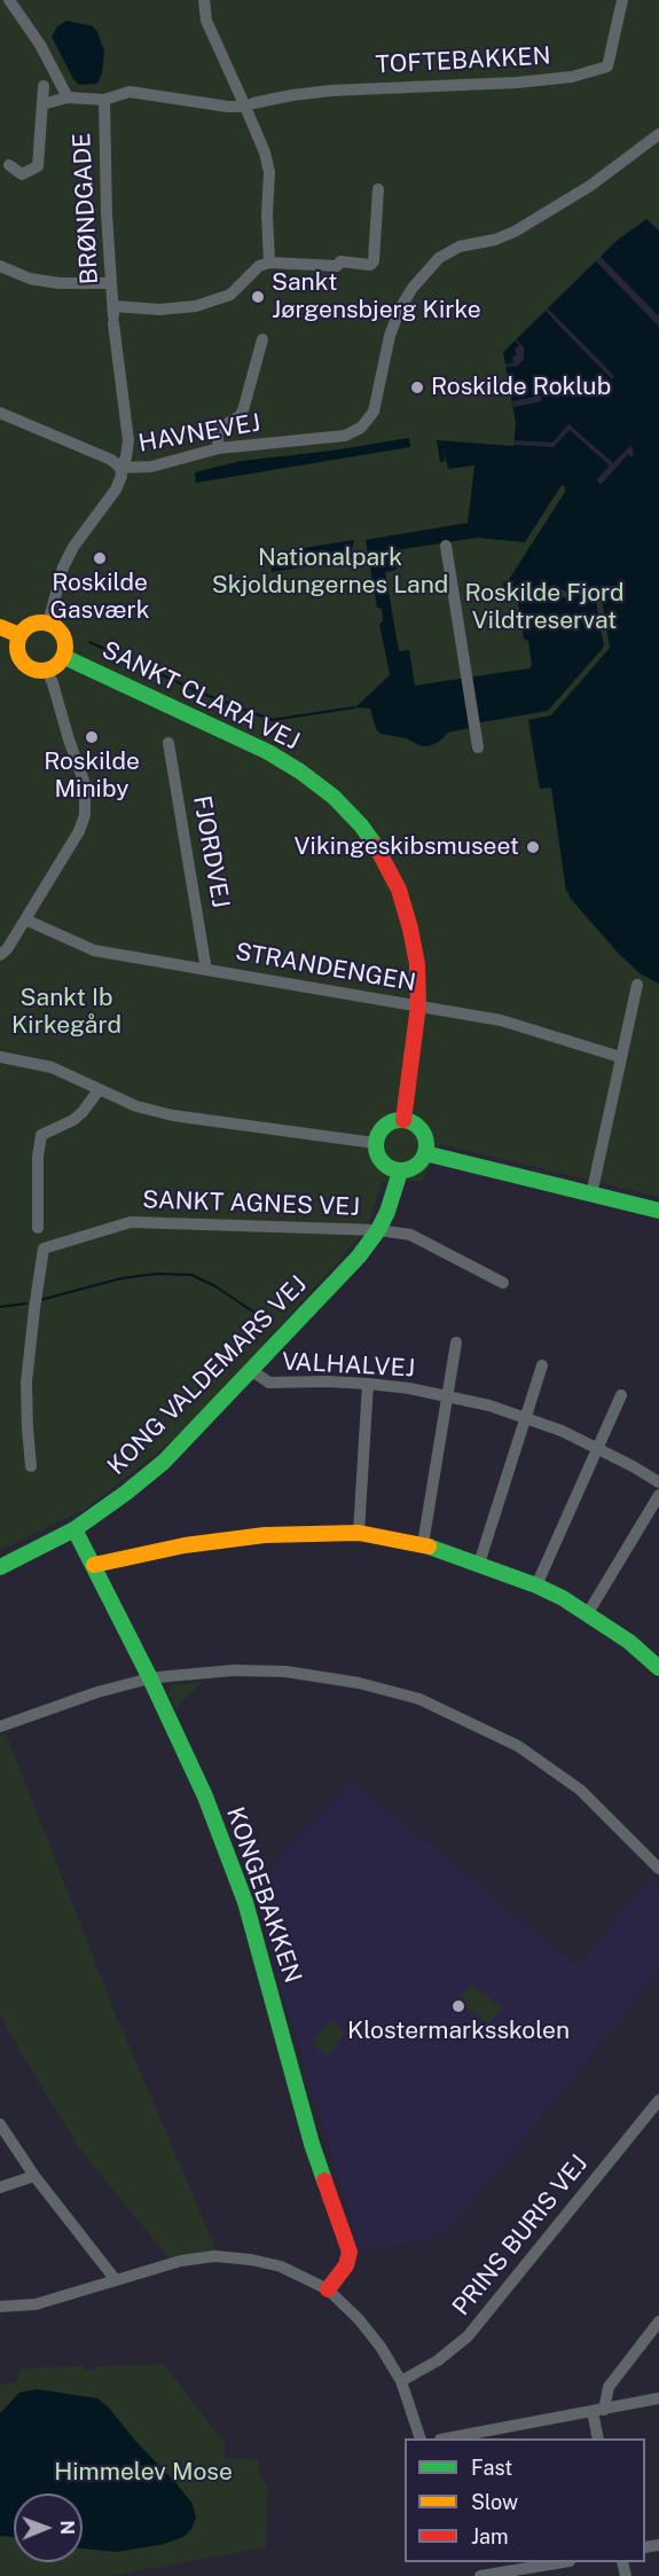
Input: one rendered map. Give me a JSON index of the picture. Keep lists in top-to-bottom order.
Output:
{
  "streets": {
    "street": [
      "TOFTEBAKKEN",
      "BRØNDGADE",
      "HAVNEVEJ",
      "SANKT CLARA VEJ",
      "FJORDVEJ",
      "STRANDENGEN",
      "SANKT AGNES VEJ",
      "VALHALVEJ",
      "KONG VALDEMARS VEJ",
      "KONGEBAKKEN",
      "PRINS BURIS VEJ"
    ]
  },
  "crossings": [
    ["BRØNDGADE", "HAVNEVEJ"],
    ["BRØNDGADE", "SANKT CLARA VEJ"],
    ["SANKT CLARA VEJ", "STRANDENGEN"],
    ["SANKT CLARA VEJ", "KONG VALDEMARS VEJ"],
    ["FJORDVEJ", "STRANDENGEN"],
    ["SANKT AGNES VEJ", "KONG VALDEMARS VEJ"],
    ["VALHALVEJ", "KONG VALDEMARS VEJ"],
    ["KONG VALDEMARS VEJ", "KONGEBAKKEN"]
  ],
  "parks": [
    "Nationalpark Skjoldungernes Land",
    "Roskilde Fjord Vildtreservat",
    "Sankt Ib Kirkegård",
    "Himmelev Mose"
  ],
  "places": [
    "Sankt Jørgensbjerg Kirke",
    "Roskilde Roklub",
    "Roskilde Gasværk",
    "Roskilde Miniby",
    "Vikingeskibsmuseet",
    "Klostermarksskolen"
  ],
  "legend": ["Fast", "Slow", "Jam"],
  "north": "right"
}
